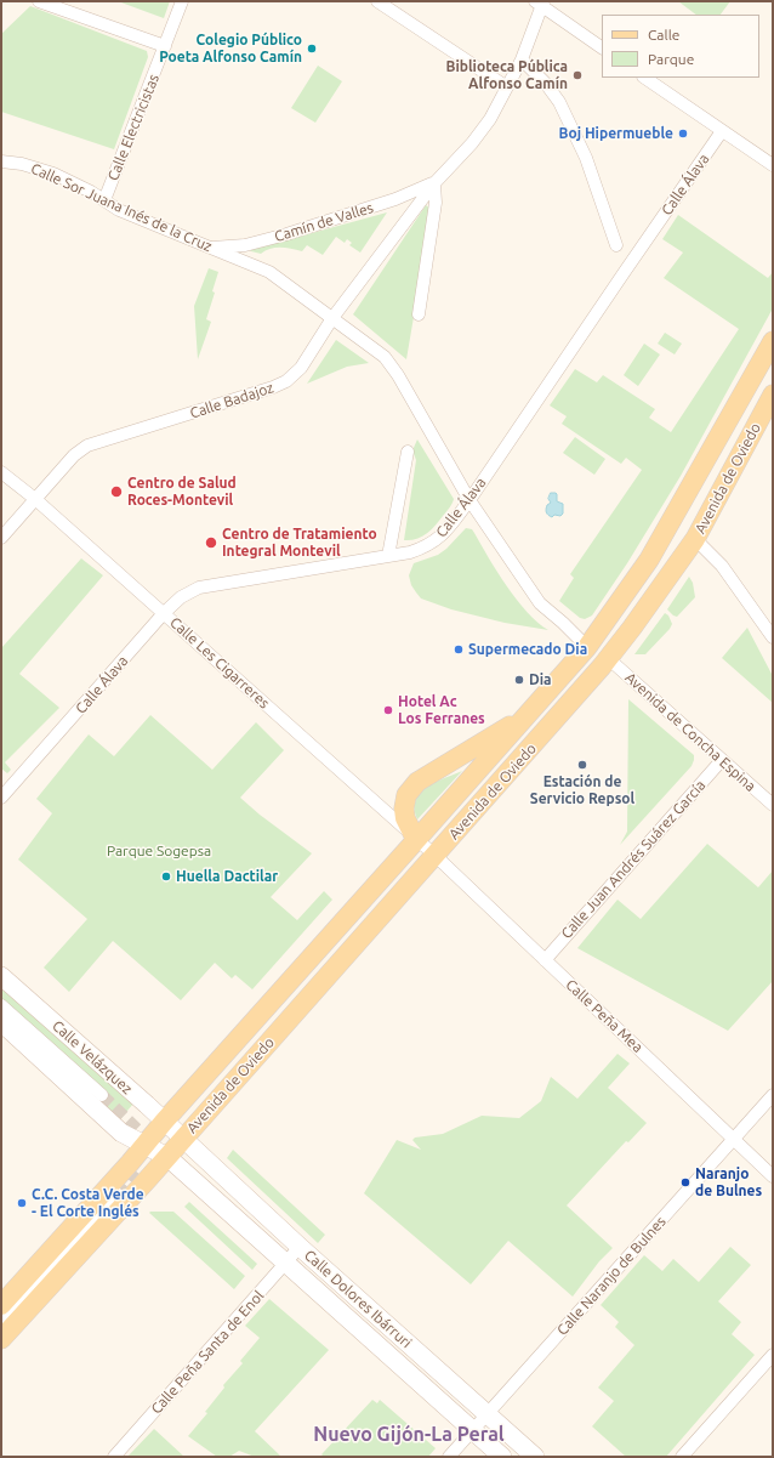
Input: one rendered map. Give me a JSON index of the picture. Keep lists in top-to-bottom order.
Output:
{
  "streets": {
    "main road": ["Avenida de Oviedo"],
    "street": [
      "Calle Electricistas",
      "Calle Álava",
      "Calle Sor Juana Inés de la Cruz",
      "Camín de Valles",
      "Calle Badajoz",
      "Calle Les Cigarreres",
      "Avenida de Concha Espina",
      "Calle Juan Andrés Suárez García",
      "Calle Peña Mea",
      "Calle Velázquez",
      "Calle Naranjo de Bulnes",
      "Calle Dolores Ibárruri",
      "Calle Peña Santa de Enol"
    ]
  },
  "crossings": [
    ["Calle Electricistas", "Calle Sor Juana Inés de la Cruz"],
    ["Calle Álava", "Calle Sor Juana Inés de la Cruz"],
    ["Calle Álava", "Calle Les Cigarreres"],
    ["Calle Sor Juana Inés de la Cruz", "Camín de Valles"],
    ["Calle Sor Juana Inés de la Cruz", "Calle Badajoz"],
    ["Camín de Valles", "Calle Badajoz"],
    ["Calle Badajoz", "Calle Les Cigarreres"],
    ["Avenida de Oviedo", "Calle Les Cigarreres"],
    ["Avenida de Oviedo", "Avenida de Concha Espina"],
    ["Avenida de Oviedo", "Calle Peña Mea"],
    ["Avenida de Oviedo", "Calle Velázquez"],
    ["Avenida de Oviedo", "Calle Dolores Ibárruri"],
    ["Calle Les Cigarreres", "Calle Peña Mea"],
    ["Avenida de Concha Espina", "Calle Juan Andrés Suárez García"],
    ["Calle Juan Andrés Suárez García", "Calle Peña Mea"],
    ["Calle Peña Mea", "Calle Naranjo de Bulnes"],
    ["Calle Velázquez", "Calle Dolores Ibárruri"],
    ["Calle Naranjo de Bulnes", "Calle Dolores Ibárruri"],
    ["Calle Dolores Ibárruri", "Calle Peña Santa de Enol"]
  ],
  "districts": ["Nuevo Gijón-La Peral"],
  "parks": ["Parque Sogepsa"],
  "places": [
    "Colegio Público Poeta Alfonso Camín",
    "Biblioteca Pública Alfonso Camín",
    "Boj Hipermueble",
    "Centro de Salud Roces-Montevil",
    "Centro de Tratamiento Integral Montevil",
    "Supermecado Dia",
    "Dia",
    "Hotel Ac Los Ferranes",
    "Estación de Servicio Repsol",
    "Huella Dactilar",
    "Naranjo de Bulnes",
    "C.C. Costa Verde - El Corte Inglés"
  ],
  "legend": ["Calle", "Parque"]
}
